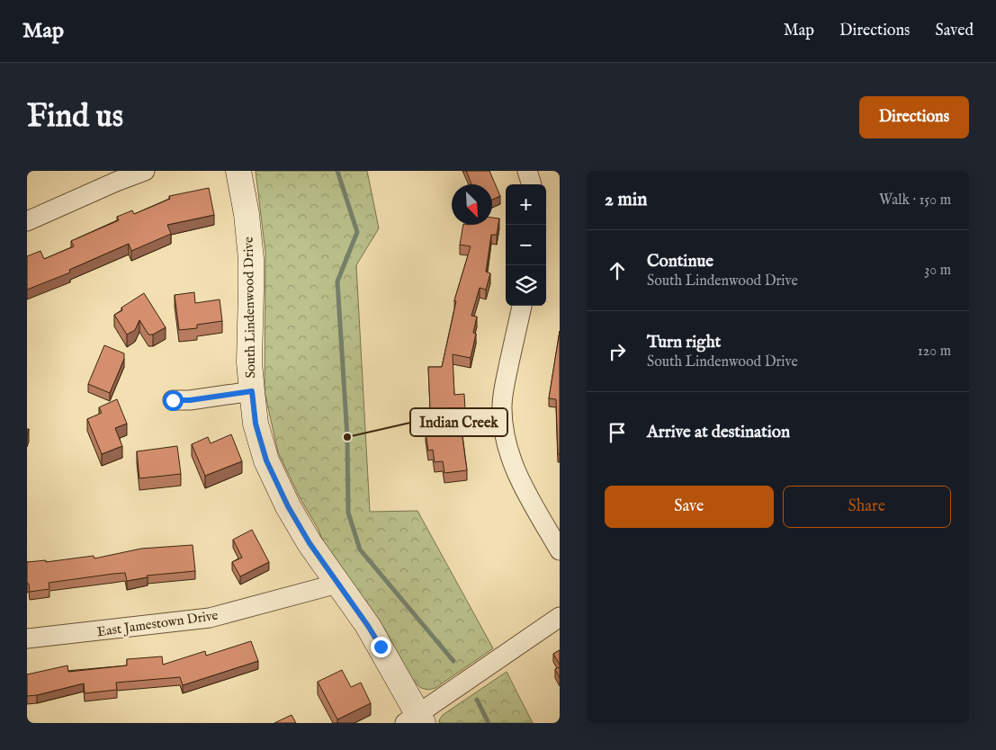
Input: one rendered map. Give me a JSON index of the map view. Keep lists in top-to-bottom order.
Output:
{
  "streets": {
    "street": ["South Lindenwood Drive", "East Jamestown Drive"]
  },
  "crossings": [
    ["South Lindenwood Drive", "East Jamestown Drive"]
  ],
  "places": ["Indian Creek"],
  "north": "bottom right",
  "page": {
    "header": "Map",
    "nav": ["Map", "Directions", "Saved"],
    "buttons": [
      "Directions",
      ["Save", "Share"]
    ],
    "title": "Find us",
    "heading": ["2 min", "Walk · 150 m"],
    "map_buttons": ["+", "−"],
    "list": [
      ["Continue", "South Lindenwood Drive", "30 m"],
      ["Turn right", "South Lindenwood Drive", "120 m"],
      "Arrive at destination"
    ]
  }
}
